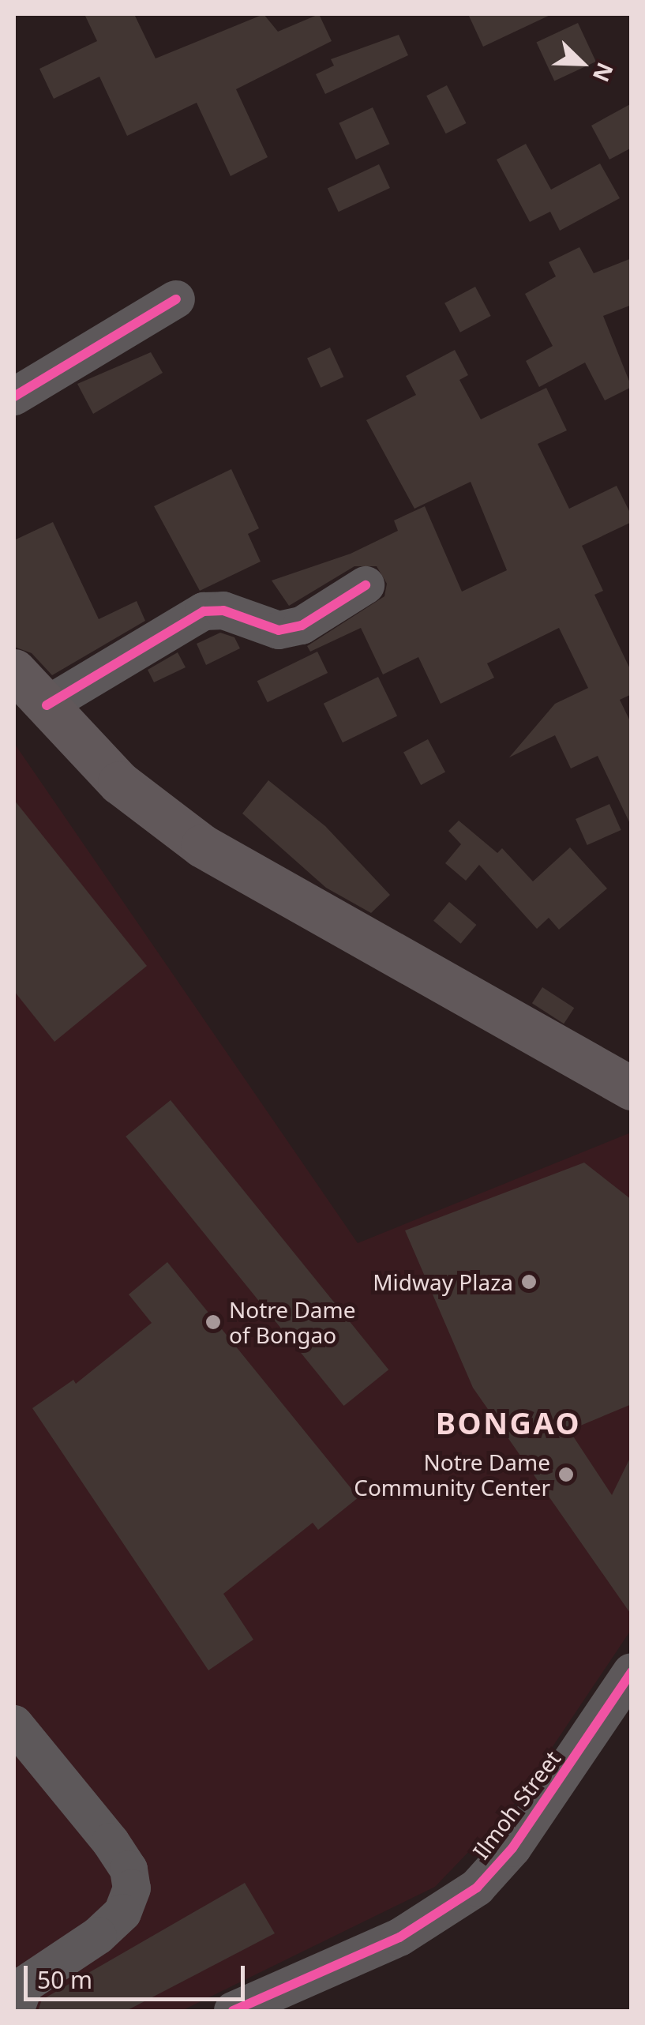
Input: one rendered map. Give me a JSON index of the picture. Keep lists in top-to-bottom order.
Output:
{
  "streets": {
    "street": ["Ilmoh Street"]
  },
  "districts": ["BONGAO"],
  "places": ["Midway Plaza", "Notre Dame of Bongao", "Notre Dame Community Center"],
  "scale_bar": "50 m",
  "north": "bottom right"
}
